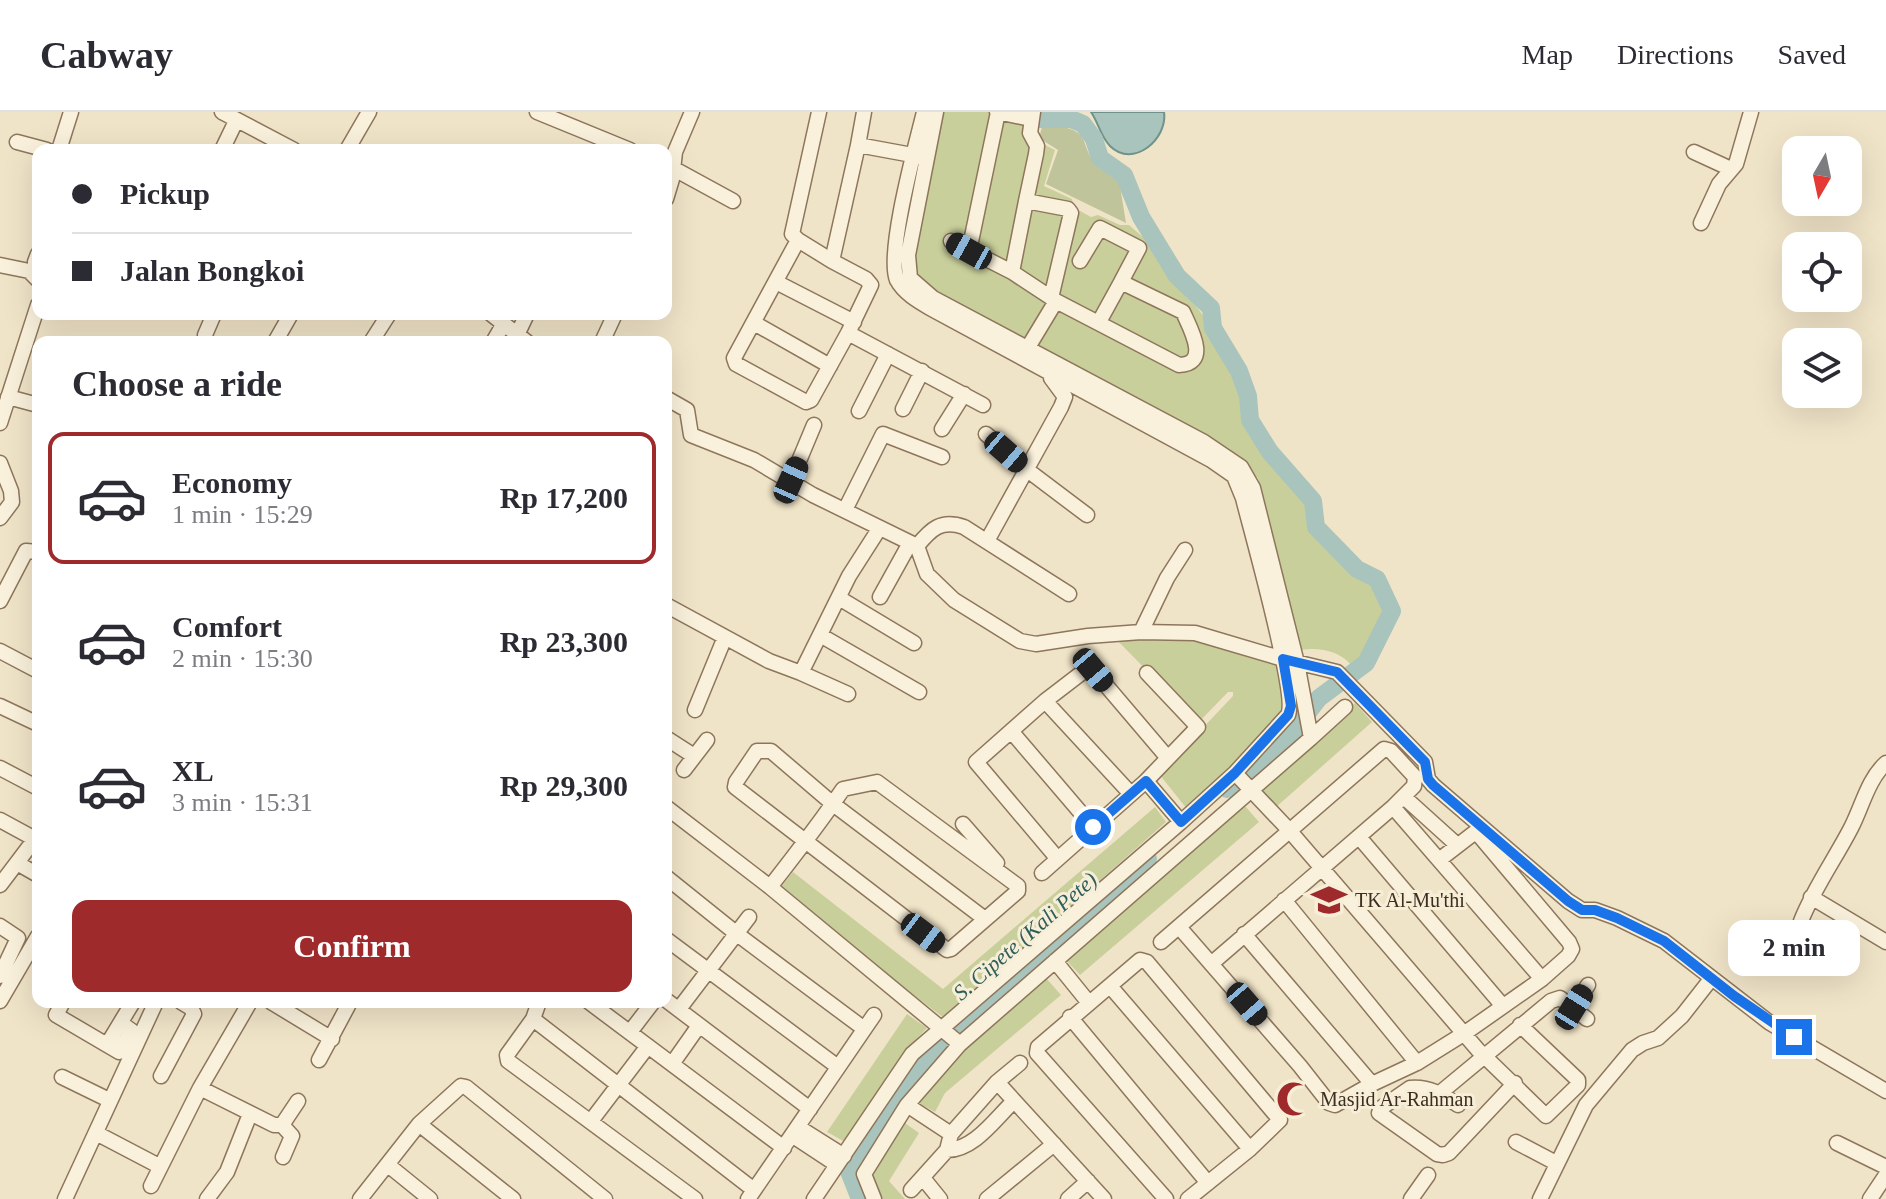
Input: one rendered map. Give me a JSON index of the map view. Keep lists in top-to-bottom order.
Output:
{
  "water": ["S. Cipete (Kali Pete)"],
  "places": {
    "school or university": ["TK Al-Mu'thi"],
    "mosque": ["Masjid Ar-Rahman"]
  },
  "north": "bottom",
  "page": {
    "header": "Cabway",
    "nav": ["Map", "Directions", "Saved"],
    "banner": ["Pickup", "Jalan Bongkoi"],
    "heading": "Choose a ride",
    "list": [
      {
        "name": "Economy",
        "note": "1 min · 15:29",
        "value": "Rp 17,200"
      },
      {
        "name": "Comfort",
        "note": "2 min · 15:30",
        "value": "Rp 23,300"
      },
      {
        "name": "XL",
        "note": "3 min · 15:31",
        "value": "Rp 29,300"
      }
    ],
    "buttons": "Confirm",
    "bubble": "2 min"
  }
}
